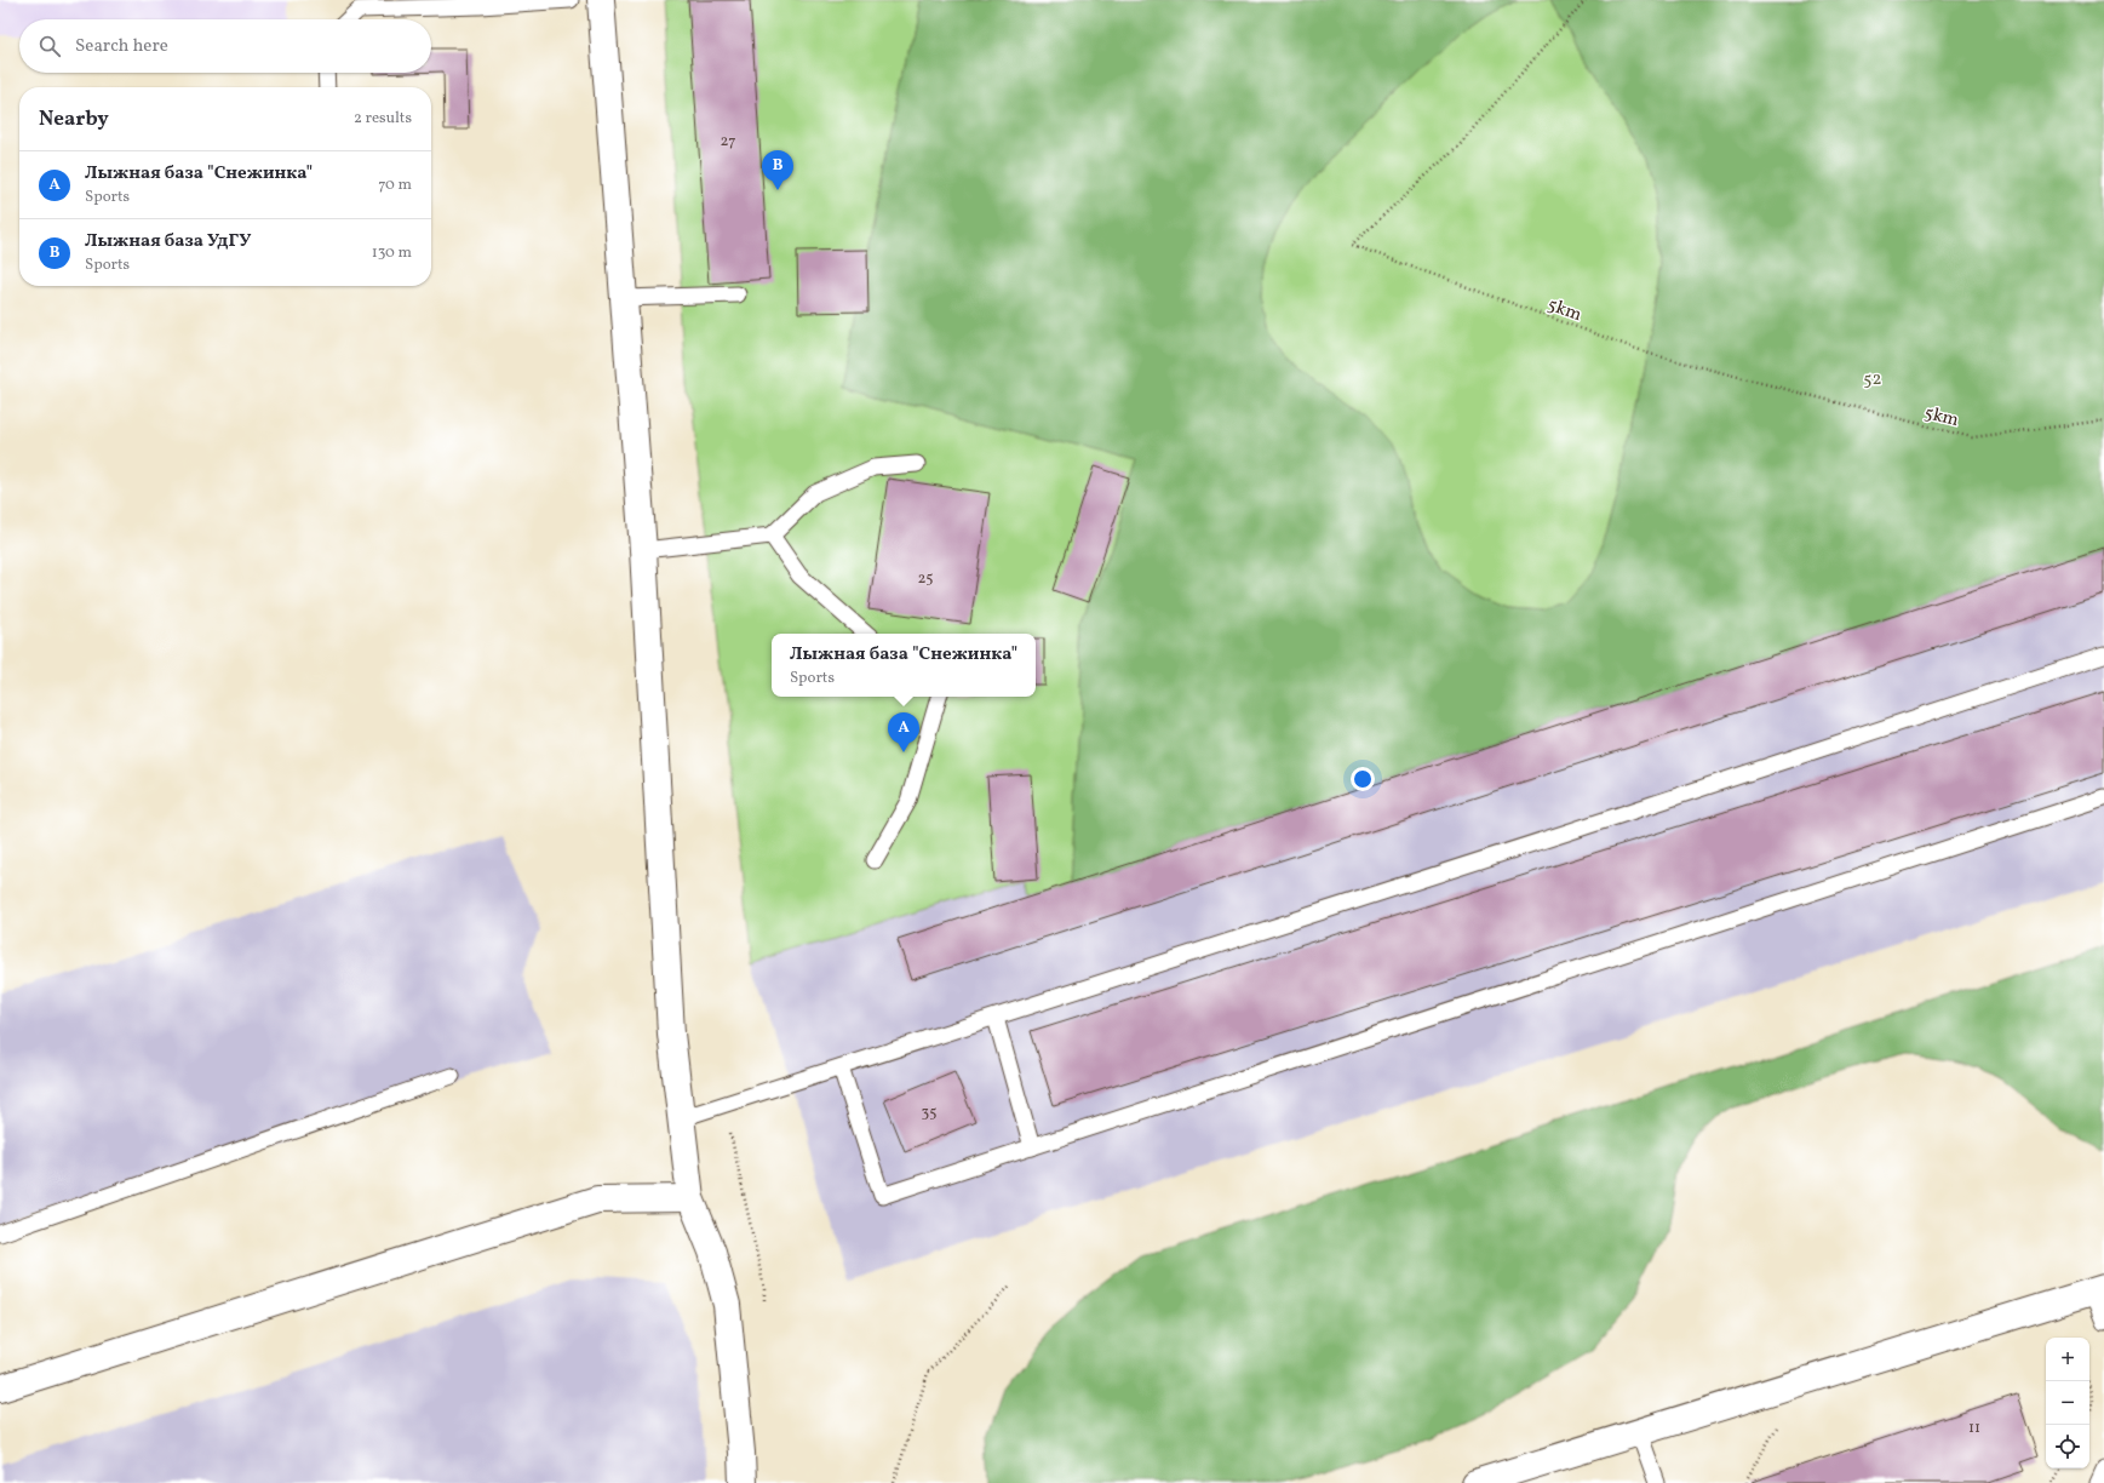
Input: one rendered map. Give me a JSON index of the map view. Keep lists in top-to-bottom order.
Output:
{
  "streets": {
    "path": ["5km"]
  },
  "parks": ["52"],
  "house_numbers": [
    "27",
    "25",
    "35",
    "11"
  ],
  "page": {
    "search": "Search here",
    "heading": ["Nearby", "2 results"],
    "pins": ["B", "A"],
    "list": [
      {
        "mark": "A",
        "name": "Лыжная база \"Снежинка\"",
        "note": "Sports",
        "value": "70 m"
      },
      {
        "mark": "B",
        "name": "Лыжная база УдГУ",
        "note": "Sports",
        "value": "130 m"
      }
    ],
    "popup": ["Лыжная база \"Снежинка\"", "Sports"],
    "map_buttons": ["+", "−"]
  }
}
